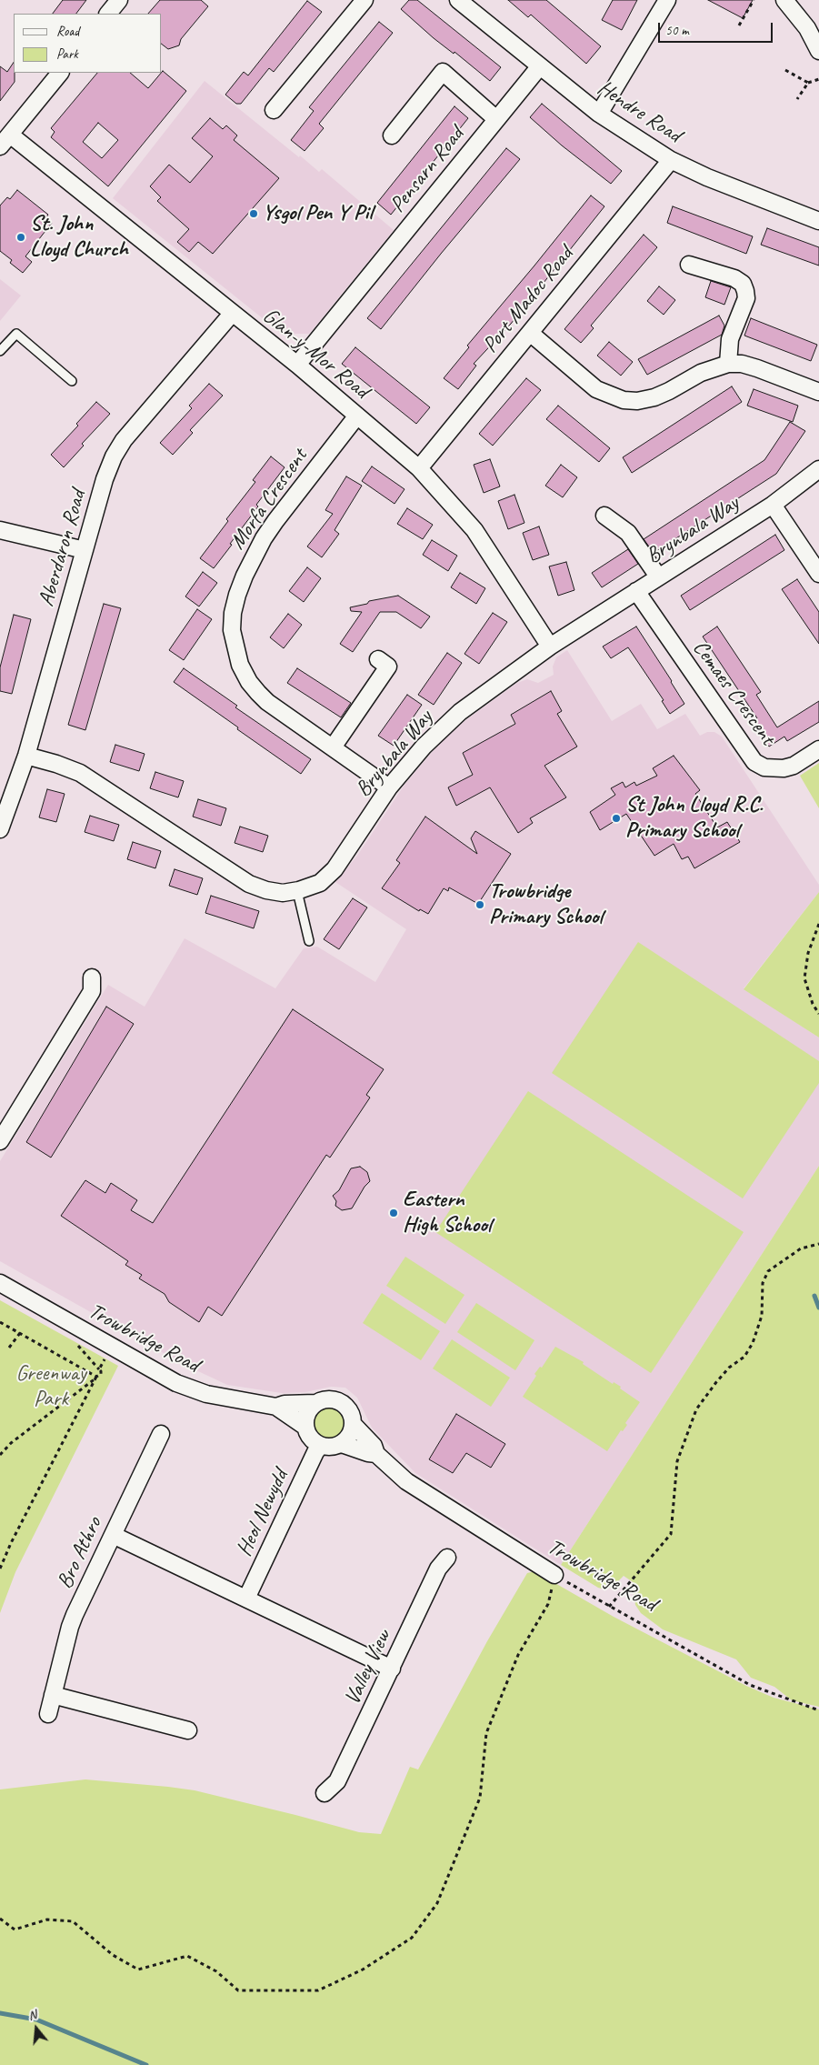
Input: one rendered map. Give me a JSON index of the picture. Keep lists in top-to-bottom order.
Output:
{
  "streets": {
    "street": [
      "Hendre Road",
      "Pensarn Road",
      "Port Madoc Road",
      "Glan-y-Mor Road",
      "Morfa Crescent",
      "Brynbala Way",
      "Aberdaron Road",
      "Cemaes Crescent",
      "Trowbridge Road",
      "Heol Newydd",
      "Bro Athro",
      "Valley View"
    ]
  },
  "crossings": [
    ["Hendre Road", "Pensarn Road"],
    ["Hendre Road", "Port Madoc Road"],
    ["Pensarn Road", "Glan-y-Mor Road"],
    ["Port Madoc Road", "Glan-y-Mor Road"],
    ["Glan-y-Mor Road", "Morfa Crescent"],
    ["Glan-y-Mor Road", "Brynbala Way"],
    ["Glan-y-Mor Road", "Aberdaron Road"],
    ["Morfa Crescent", "Brynbala Way"],
    ["Brynbala Way", "Aberdaron Road"],
    ["Brynbala Way", "Cemaes Crescent"],
    ["Trowbridge Road", "Heol Newydd"]
  ],
  "parks": ["Greenway Park"],
  "places": [
    "Ysgol Pen Y Pil",
    "St. John Lloyd Church",
    "St John Lloyd R.C. Primary School",
    "Trowbridge Primary School",
    "Eastern High School"
  ],
  "legend": ["Road", "Park"],
  "scale_bar": "50 m",
  "north": "top"
}
